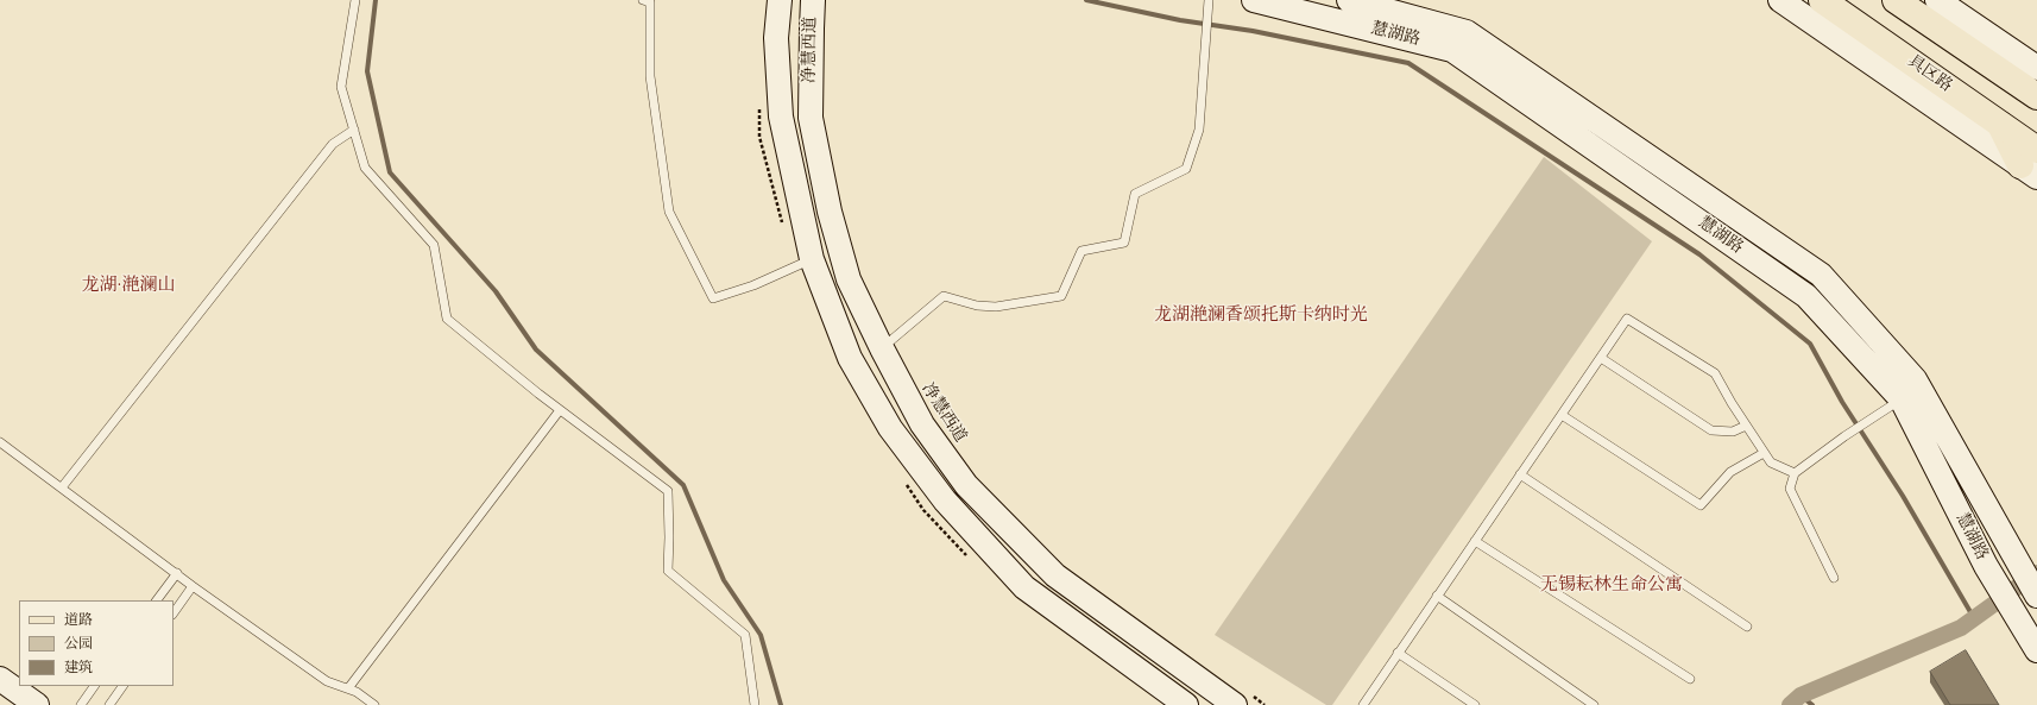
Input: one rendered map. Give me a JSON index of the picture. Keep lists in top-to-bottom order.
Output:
{
  "streets": {
    "highway": ["具区路"],
    "street": ["慧湖路", "净慧西道"]
  },
  "districts": ["龙湖·滟澜山", "龙湖滟澜香颂托斯卡纳时光", "无锡耘林生命公寓"],
  "legend": ["道路", "公园", "建筑"]
}
